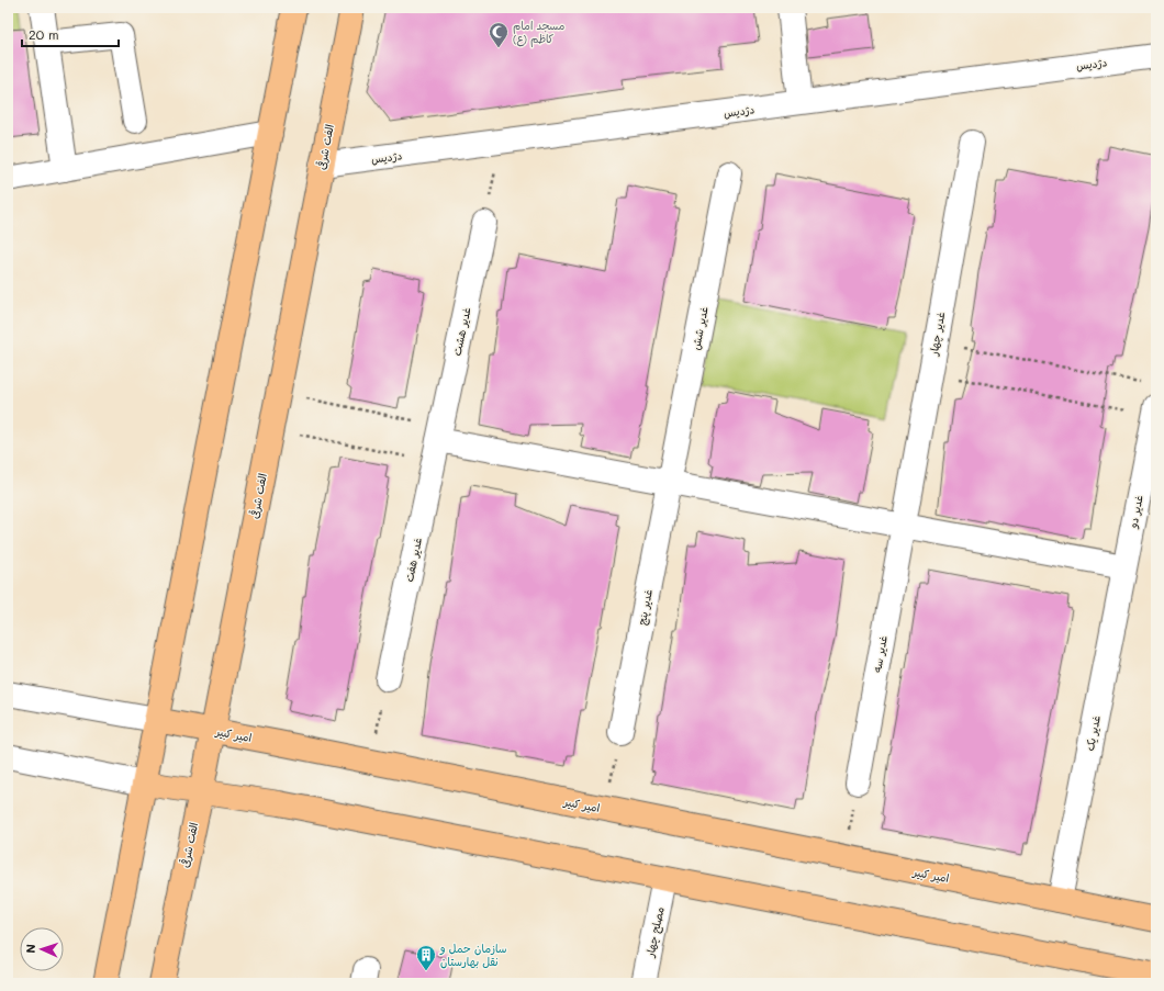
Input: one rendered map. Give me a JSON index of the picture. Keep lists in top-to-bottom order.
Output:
{
  "streets": {
    "main road": ["الفت شرقی", "امیر کبیر"],
    "street": [
      "دژدیس",
      "غدیر شش",
      "غدیر هشت",
      "غدیر چهار",
      "غدیر دو",
      "غدیر هفت",
      "غدیر پنج",
      "غدیر سه",
      "غدیر یک",
      "مصلح چهار"
    ]
  },
  "crossings": [
    ["دژدیس", "الفت شرقی"],
    ["الفت شرقی", "امیر کبیر"],
    ["غدیر شش", "غدیر پنج"],
    ["غدیر هشت", "غدیر هفت"],
    ["غدیر چهار", "غدیر سه"],
    ["غدیر دو", "غدیر یک"],
    ["غدیر یک", "امیر کبیر"]
  ],
  "places": {
    "mosque": ["مسجد امام کاظم (ع)"],
    "building": ["سازمان حمل و نقل بهارستان"]
  },
  "scale_bar": "20 m",
  "north": "left"
}
